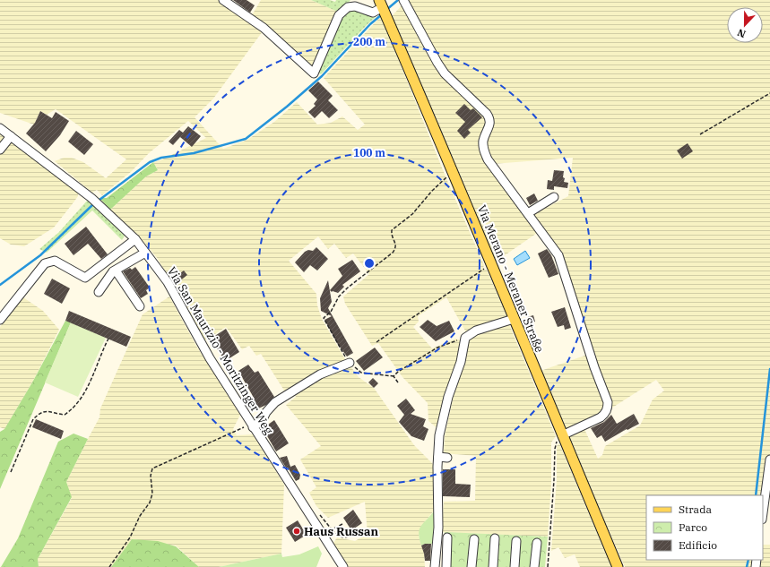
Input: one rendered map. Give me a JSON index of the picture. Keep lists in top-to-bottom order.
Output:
{
  "streets": {
    "main road": ["Via Merano - Meraner Straße"],
    "street": ["Via San Maurizio - Moritzinger Weg"]
  },
  "places": ["Haus Russan"],
  "legend": ["Strada", "Parco", "Edificio"],
  "north": "bottom",
  "rings": ["200 m", "100 m"]
}
